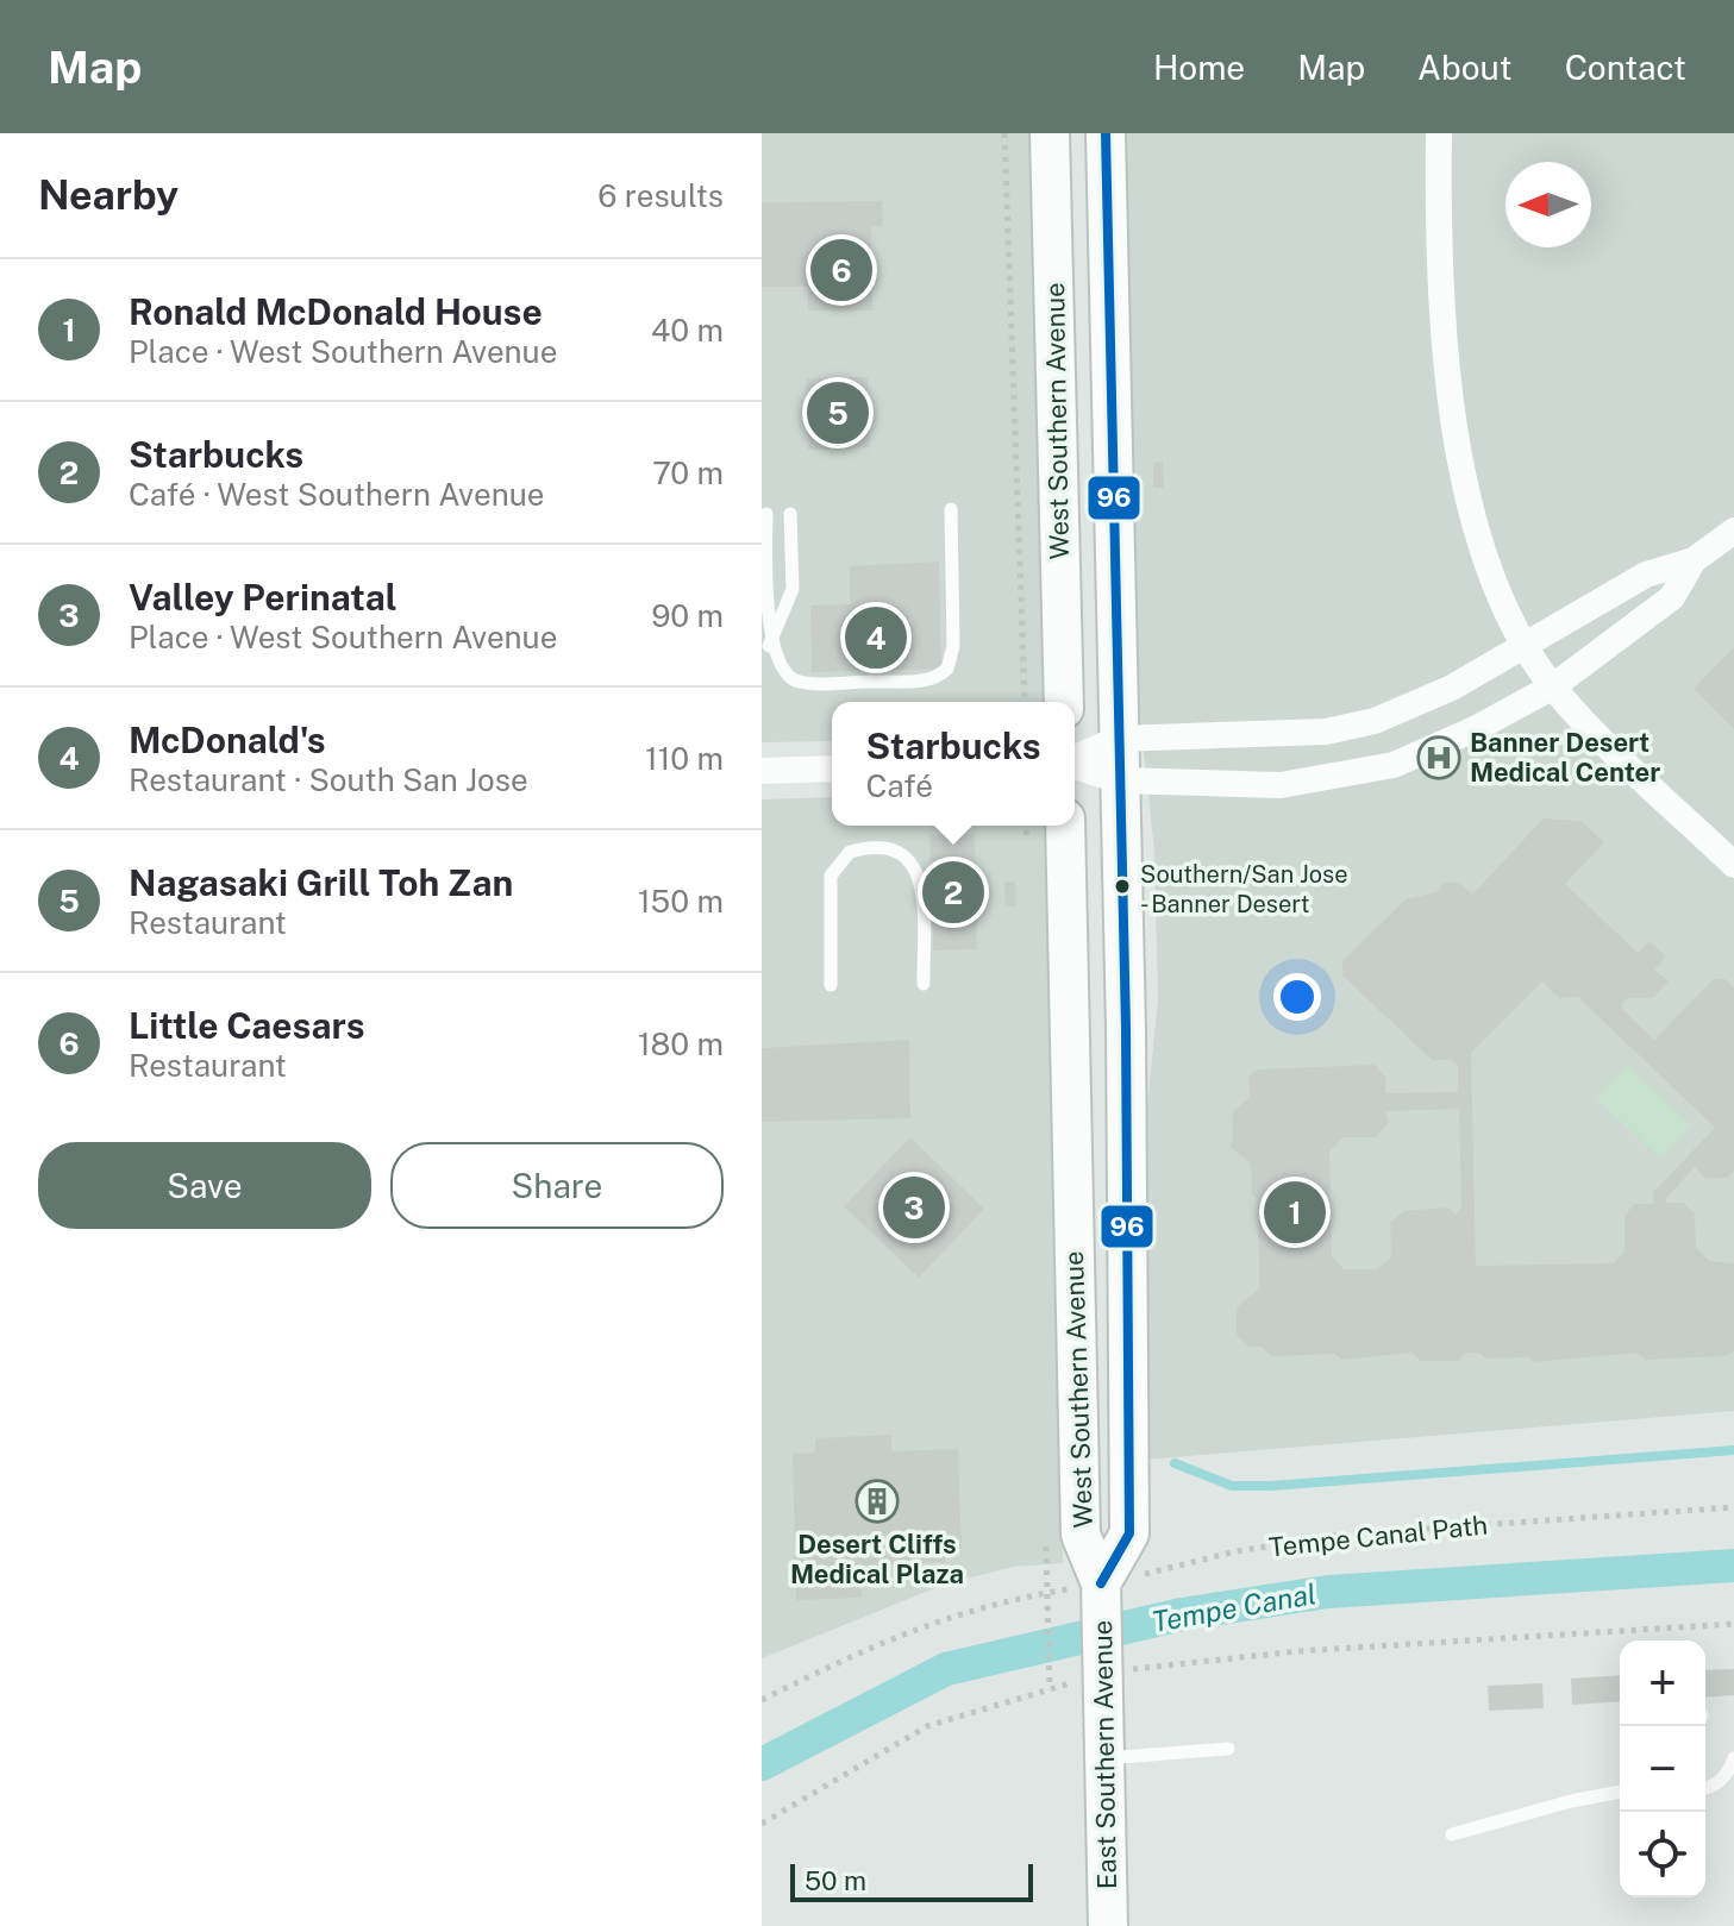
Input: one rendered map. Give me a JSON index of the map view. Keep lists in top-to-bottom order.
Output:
{
  "streets": {
    "main road": ["West Southern Avenue", "East Southern Avenue"],
    "path": ["Tempe Canal Path"]
  },
  "crossings": [
    ["West Southern Avenue", "Tempe Canal Path"],
    ["West Southern Avenue", "East Southern Avenue"],
    ["Tempe Canal Path", "East Southern Avenue"]
  ],
  "water": ["Tempe Canal"],
  "places": {
    "hospital": ["Banner Desert Medical Center"],
    "other": ["Southern/San Jose - Banner Desert"],
    "building": ["Desert Cliffs Medical Plaza"]
  },
  "lines": ["transit line 96"],
  "scale_bar": "50 m",
  "north": "left",
  "page": {
    "header": "Map",
    "nav": [
      "Home",
      "Map",
      "About",
      "Contact"
    ],
    "heading": ["Nearby", "6 results"],
    "pins": [
      "6",
      "5",
      "4",
      "2",
      "3",
      "1"
    ],
    "list": [
      {
        "mark": "1",
        "name": "Ronald McDonald House",
        "note": "Place · West Southern Avenue",
        "value": "40 m"
      },
      {
        "mark": "2",
        "name": "Starbucks",
        "note": "Café · West Southern Avenue",
        "value": "70 m"
      },
      {
        "mark": "3",
        "name": "Valley Perinatal",
        "note": "Place · West Southern Avenue",
        "value": "90 m"
      },
      {
        "mark": "4",
        "name": "McDonald's",
        "note": "Restaurant · South San Jose",
        "value": "110 m"
      },
      {
        "mark": "5",
        "name": "Nagasaki Grill Toh Zan",
        "note": "Restaurant",
        "value": "150 m"
      },
      {
        "mark": "6",
        "name": "Little Caesars",
        "note": "Restaurant",
        "value": "180 m"
      }
    ],
    "popup": ["Starbucks", "Café"],
    "buttons": ["Save", "Share"],
    "map_buttons": ["+", "−"],
    "scale": "50 m"
  }
}
